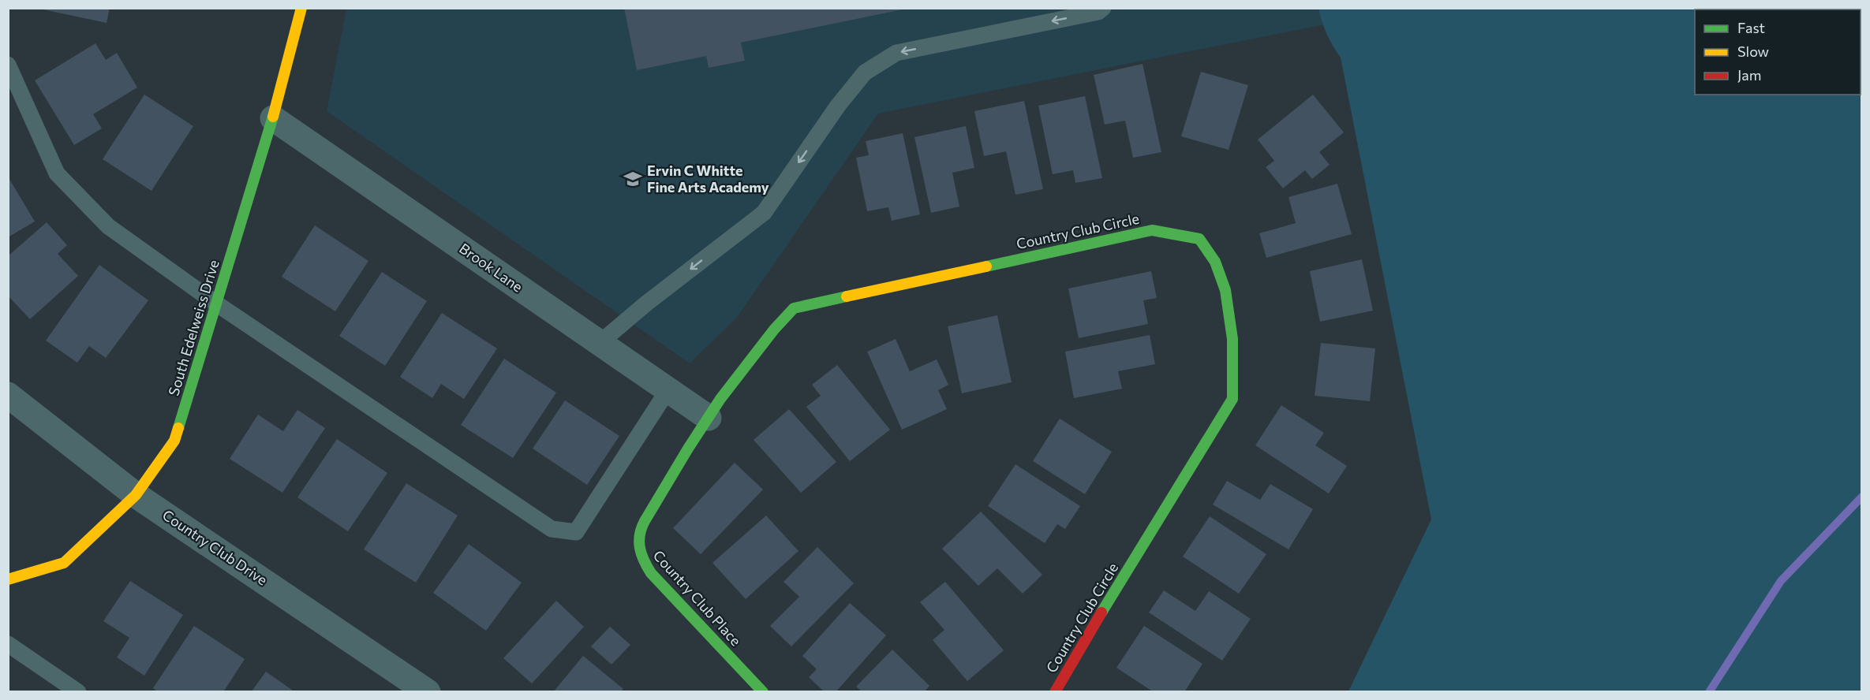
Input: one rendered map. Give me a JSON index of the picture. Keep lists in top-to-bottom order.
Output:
{
  "streets": {
    "street": [
      "Country Club Circle",
      "Brook Lane",
      "South Edelweiss Drive",
      "Country Club Drive",
      "Country Club Place"
    ]
  },
  "crossings": [
    ["Country Club Circle", "Brook Lane"],
    ["Country Club Circle", "Country Club Place"],
    ["Brook Lane", "South Edelweiss Drive"],
    ["Brook Lane", "Country Club Place"],
    ["South Edelweiss Drive", "Country Club Drive"]
  ],
  "places": {
    "school or university": ["Ervin C Whitte Fine Arts Academy"]
  },
  "legend": ["Fast", "Slow", "Jam"]
}
